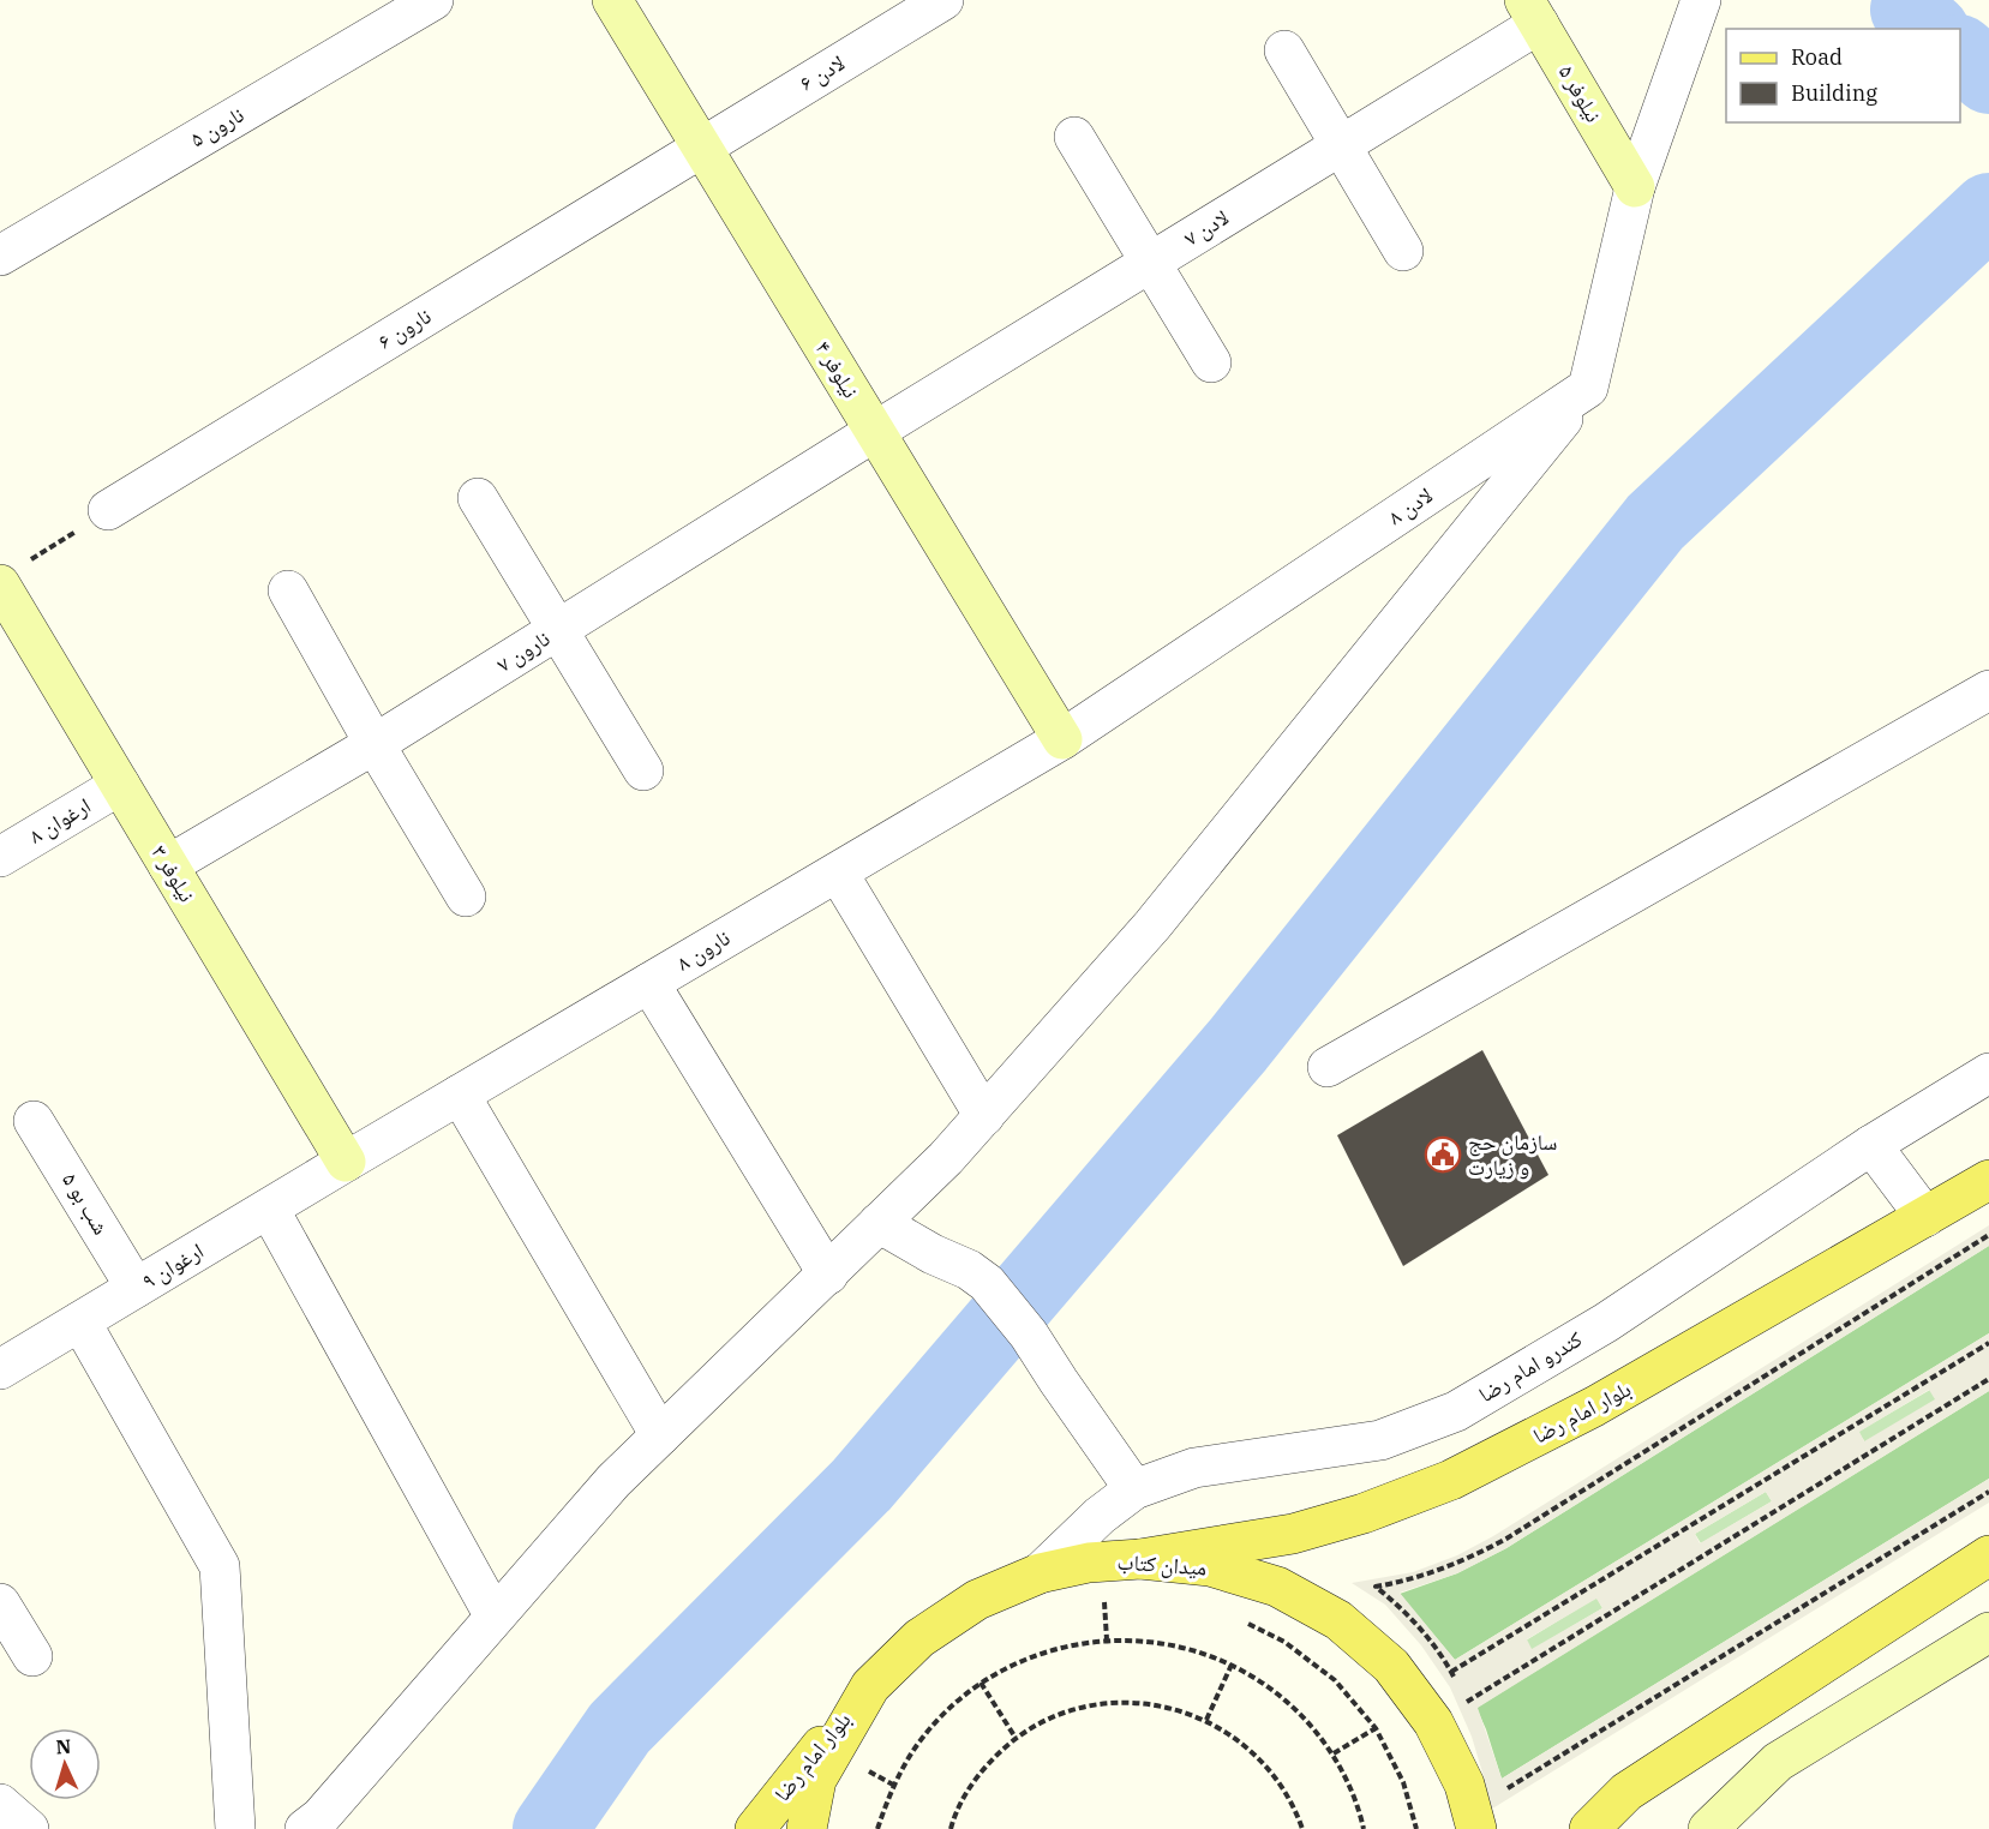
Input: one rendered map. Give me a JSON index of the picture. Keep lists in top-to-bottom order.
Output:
{
  "streets": {
    "main road": ["بلوار امام رضا", "میدان کتاب"],
    "street": [
      "لادن ۶",
      "نیلوفر ۵",
      "نارون ۵",
      "لادن ۷",
      "نارون ۶",
      "نیلوفر ۴",
      "لادن ۸",
      "نارون ۷",
      "ارغوان ۸",
      "نیلوفر ۳",
      "نارون ۸",
      "شب بو ۵",
      "ارغوان ۹",
      "کندرو امام رضا"
    ]
  },
  "crossings": [
    ["لادن ۶", "نارون ۶"],
    ["لادن ۶", "نیلوفر ۴"],
    ["نیلوفر ۵", "لادن ۷"],
    ["لادن ۷", "نیلوفر ۴"],
    ["لادن ۷", "نارون ۷"],
    ["نارون ۶", "نیلوفر ۴"],
    ["نیلوفر ۴", "لادن ۸"],
    ["نیلوفر ۴", "نارون ۷"],
    ["نیلوفر ۴", "نارون ۸"],
    ["لادن ۸", "نارون ۸"],
    ["نارون ۷", "نیلوفر ۳"],
    ["ارغوان ۸", "نیلوفر ۳"],
    ["نیلوفر ۳", "نارون ۸"],
    ["نیلوفر ۳", "ارغوان ۹"],
    ["نارون ۸", "ارغوان ۹"],
    ["شب بو ۵", "ارغوان ۹"],
    ["کندرو امام رضا", "میدان کتاب"],
    ["بلوار امام رضا", "میدان کتاب"]
  ],
  "places": {
    "public building": ["سازمان حج و زیارت"]
  },
  "legend": ["Road", "Building"],
  "north": "top"
}
